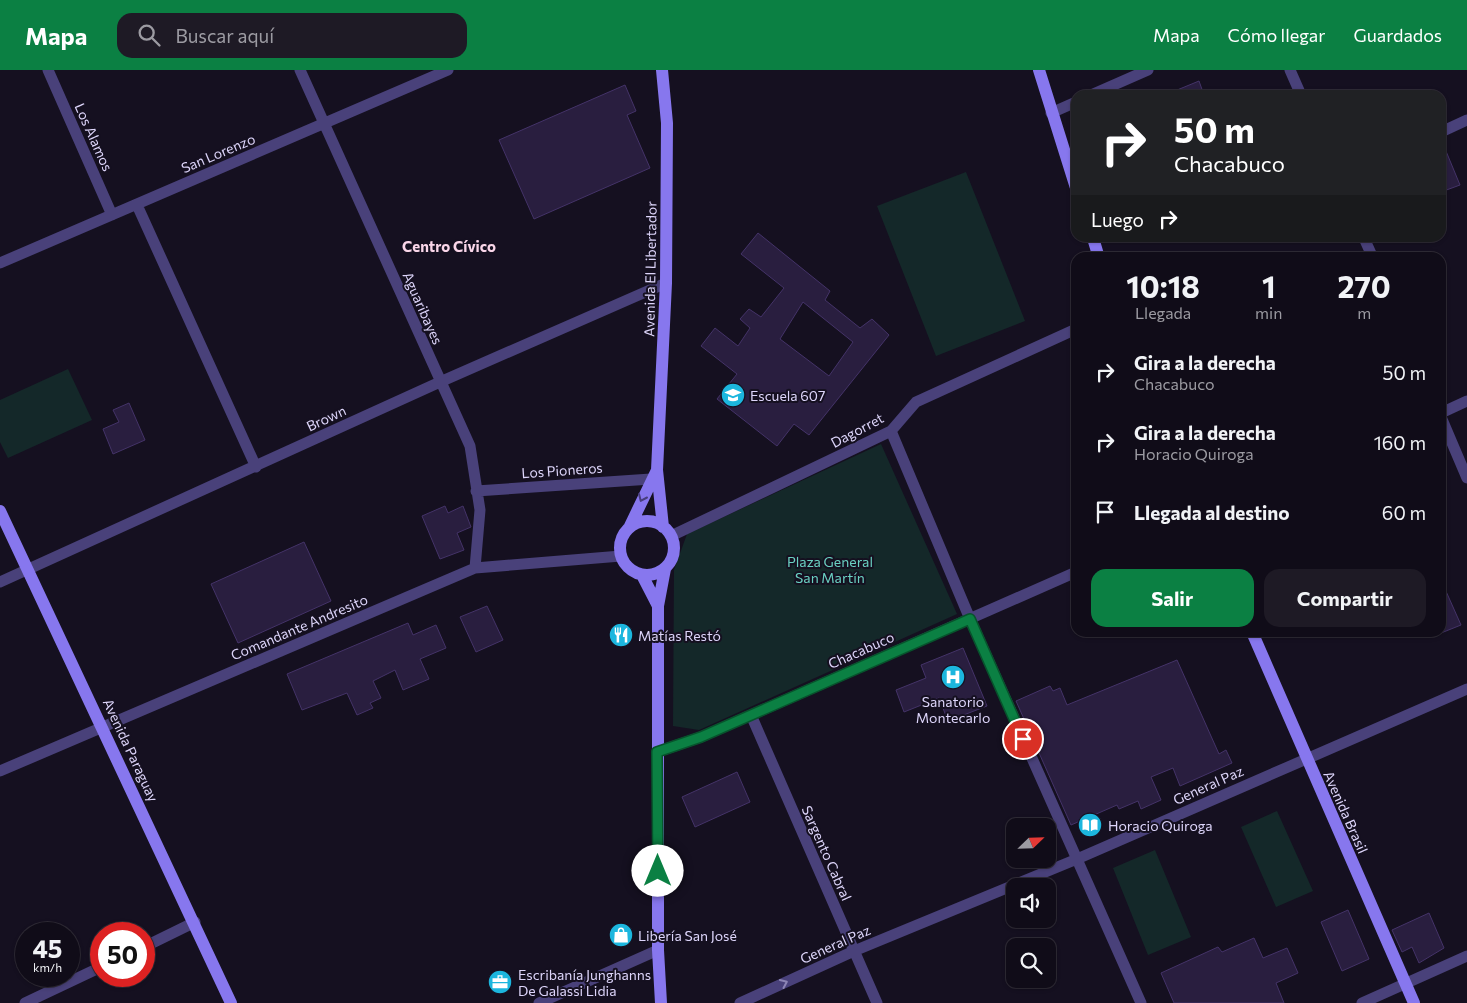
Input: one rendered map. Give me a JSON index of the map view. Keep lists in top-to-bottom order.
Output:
{
  "streets": {
    "main road": ["Avenida El Libertador", "Avenida Paraguay", "Avenida Brasil"],
    "street": [
      "Los Alamos",
      "San Lorenzo",
      "Aguaribayes",
      "Brown",
      "Dagorret",
      "Los Pioneros",
      "Comandante Andresito",
      "Chacabuco",
      "General Paz",
      "Sargento Cabral"
    ]
  },
  "crossings": [
    ["Los Alamos", "San Lorenzo"],
    ["San Lorenzo", "Aguaribayes"],
    ["Avenida El Libertador", "Brown"],
    ["Avenida El Libertador", "Dagorret"],
    ["Avenida El Libertador", "Los Pioneros"],
    ["Avenida El Libertador", "Comandante Andresito"],
    ["Aguaribayes", "Brown"],
    ["Aguaribayes", "Los Pioneros"],
    ["Aguaribayes", "Comandante Andresito"],
    ["Brown", "Avenida Paraguay"],
    ["Dagorret", "Comandante Andresito"],
    ["Comandante Andresito", "Avenida Paraguay"],
    ["Chacabuco", "Sargento Cabral"],
    ["General Paz", "Avenida Brasil"],
    ["General Paz", "Sargento Cabral"]
  ],
  "districts": ["Centro Cívico"],
  "parks": ["Plaza General San Martín"],
  "places": {
    "school or university": ["Escuela 607"],
    "restaurant": ["Matías Restó"],
    "hospital": ["Sanatorio Montecarlo"],
    "library": ["Horacio Quiroga"],
    "shop": ["Libería San José"],
    "office": ["Escribanía Junghanns De Galassi Lidia"]
  },
  "north": "top right",
  "page": {
    "header": "Mapa",
    "search": "Buscar aquí",
    "nav": ["Mapa", "Cómo llegar", "Guardados"],
    "turn": ["50 m", "Chacabuco"],
    "then": "Luego",
    "eta": [
      "10:18",
      "Llegada",
      "1",
      "min",
      "270",
      "m"
    ],
    "list": [
      {
        "name": "Gira a la derecha",
        "note": "Chacabuco",
        "value": "50 m"
      },
      {
        "name": "Gira a la derecha",
        "note": "Horacio Quiroga",
        "value": "160 m"
      },
      {
        "name": "Llegada al destino",
        "value": "60 m"
      }
    ],
    "buttons": ["Salir", "Compartir"],
    "speed": "45 km/h",
    "limit": "50"
  }
}
